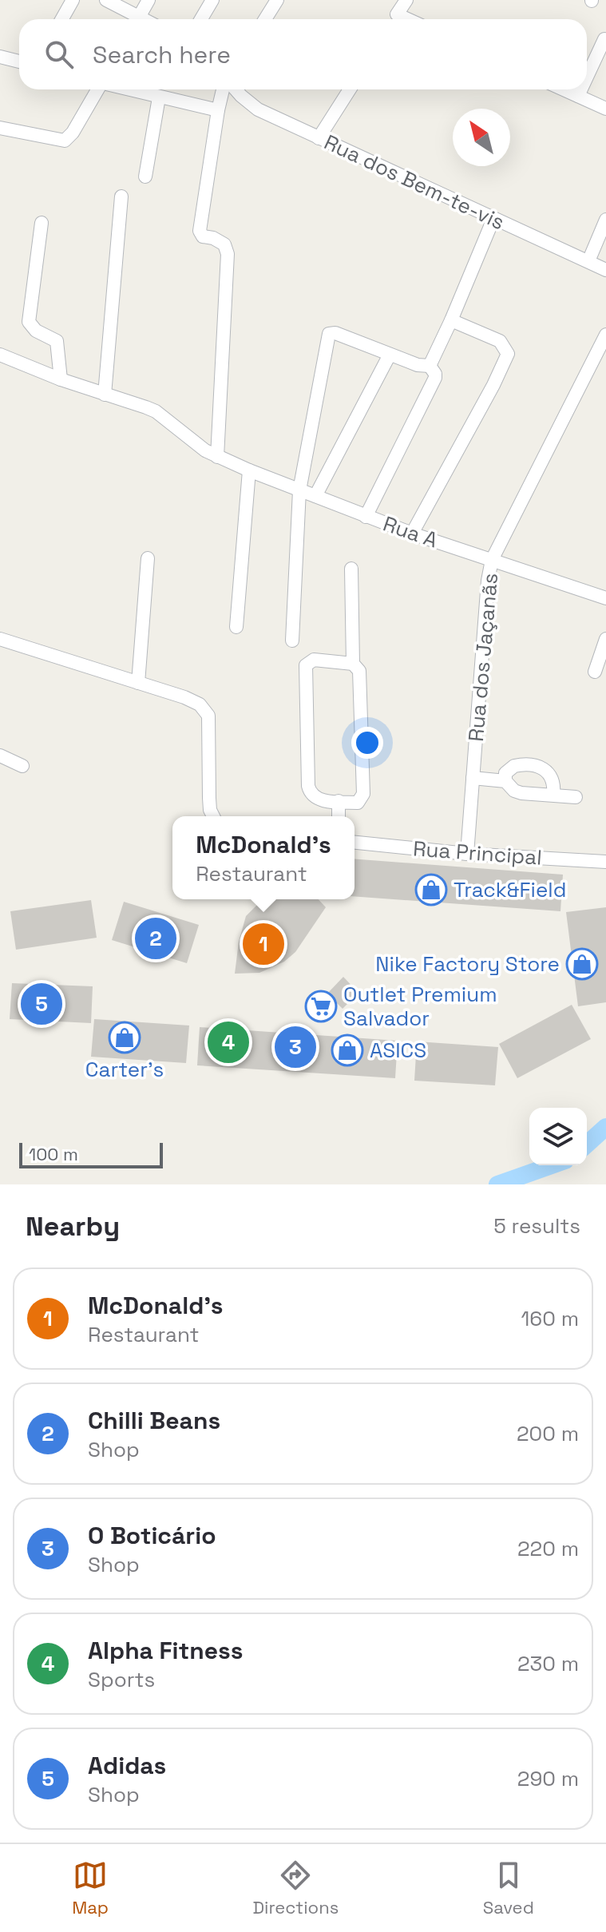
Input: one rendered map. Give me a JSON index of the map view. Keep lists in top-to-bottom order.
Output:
{
  "streets": {
    "street": [
      "Rua dos Bem-te-vis",
      "Rua A",
      "Rua dos Jaçanãs",
      "Rua Principal"
    ]
  },
  "crossings": [
    ["Rua A", "Rua dos Jaçanãs"],
    ["Rua dos Jaçanãs", "Rua Principal"]
  ],
  "places": {
    "shop": [
      "Track&Field",
      "Nike Factory Store",
      "Carter's",
      "ASICS"
    ],
    "supermarket": ["Outlet Premium Salvador"]
  },
  "scale_bar": "100 m",
  "north": "top left",
  "page": {
    "search": "Search here",
    "popup": ["McDonald's", "Restaurant"],
    "pins": [
      "2",
      "1",
      "5",
      "4",
      "3"
    ],
    "scale": "100 m",
    "heading": ["Nearby", "5 results"],
    "list": [
      {
        "mark": "1",
        "name": "McDonald's",
        "note": "Restaurant",
        "value": "160 m"
      },
      {
        "mark": "2",
        "name": "Chilli Beans",
        "note": "Shop",
        "value": "200 m"
      },
      {
        "mark": "3",
        "name": "O Boticário",
        "note": "Shop",
        "value": "220 m"
      },
      {
        "mark": "4",
        "name": "Alpha Fitness",
        "note": "Sports",
        "value": "230 m"
      },
      {
        "mark": "5",
        "name": "Adidas",
        "note": "Shop",
        "value": "290 m"
      }
    ],
    "nav": ["Map", "Directions", "Saved"]
  }
}
